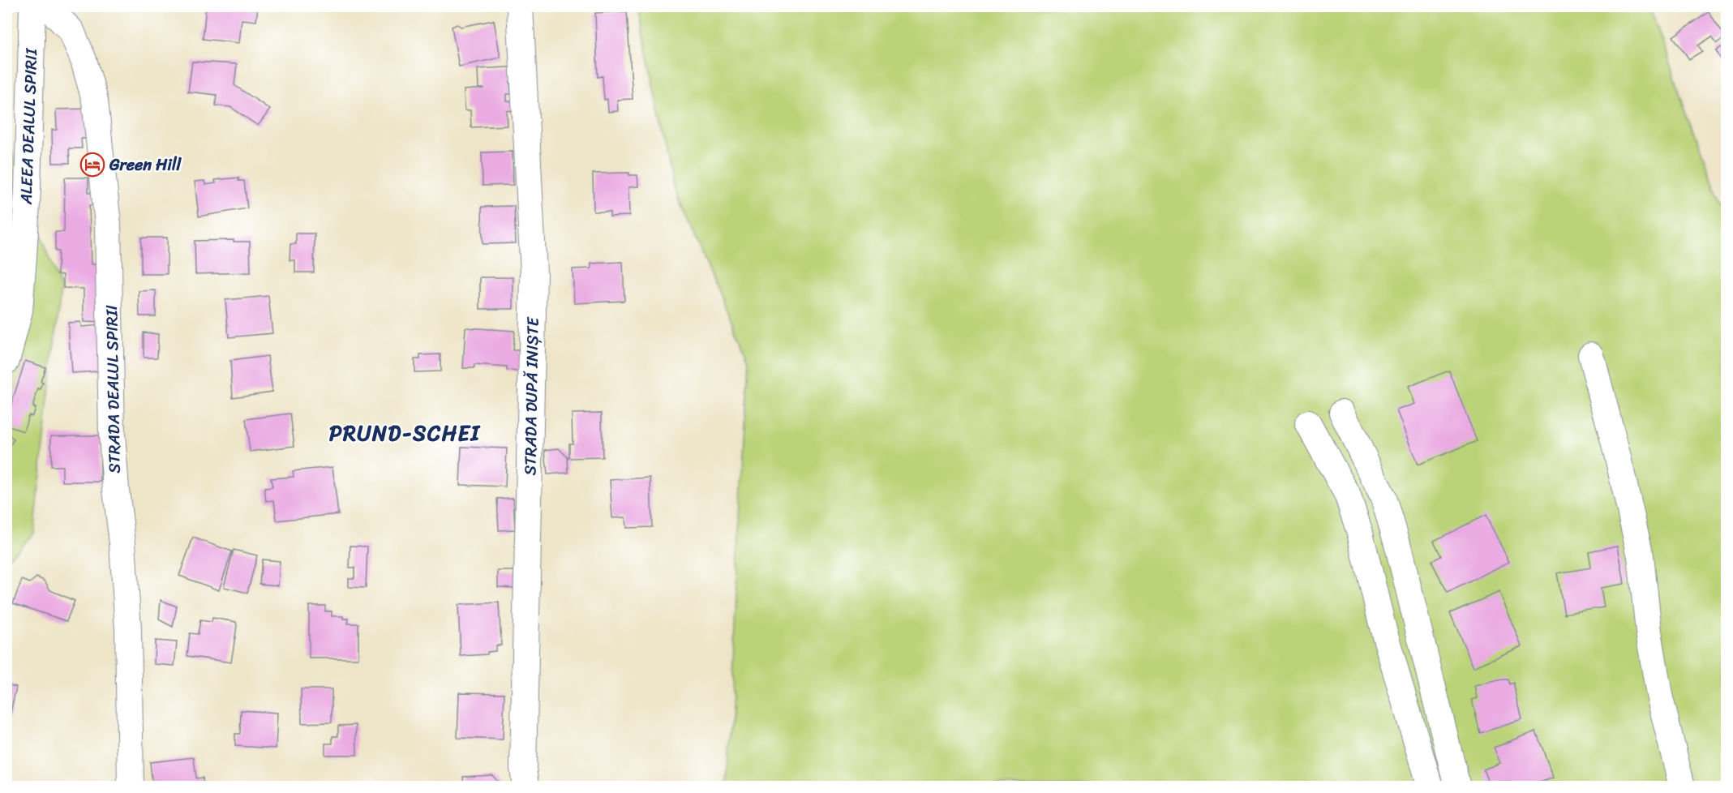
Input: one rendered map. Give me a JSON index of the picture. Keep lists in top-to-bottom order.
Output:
{
  "streets": {
    "street": ["ALEEA DEALUL SPIRII", "STRADA DEALUL SPIRII", "STRADA DUPĂ INIȘTE"]
  },
  "districts": ["PRUND-SCHEI"],
  "places": {
    "hotel": ["Green Hill"]
  }
}
